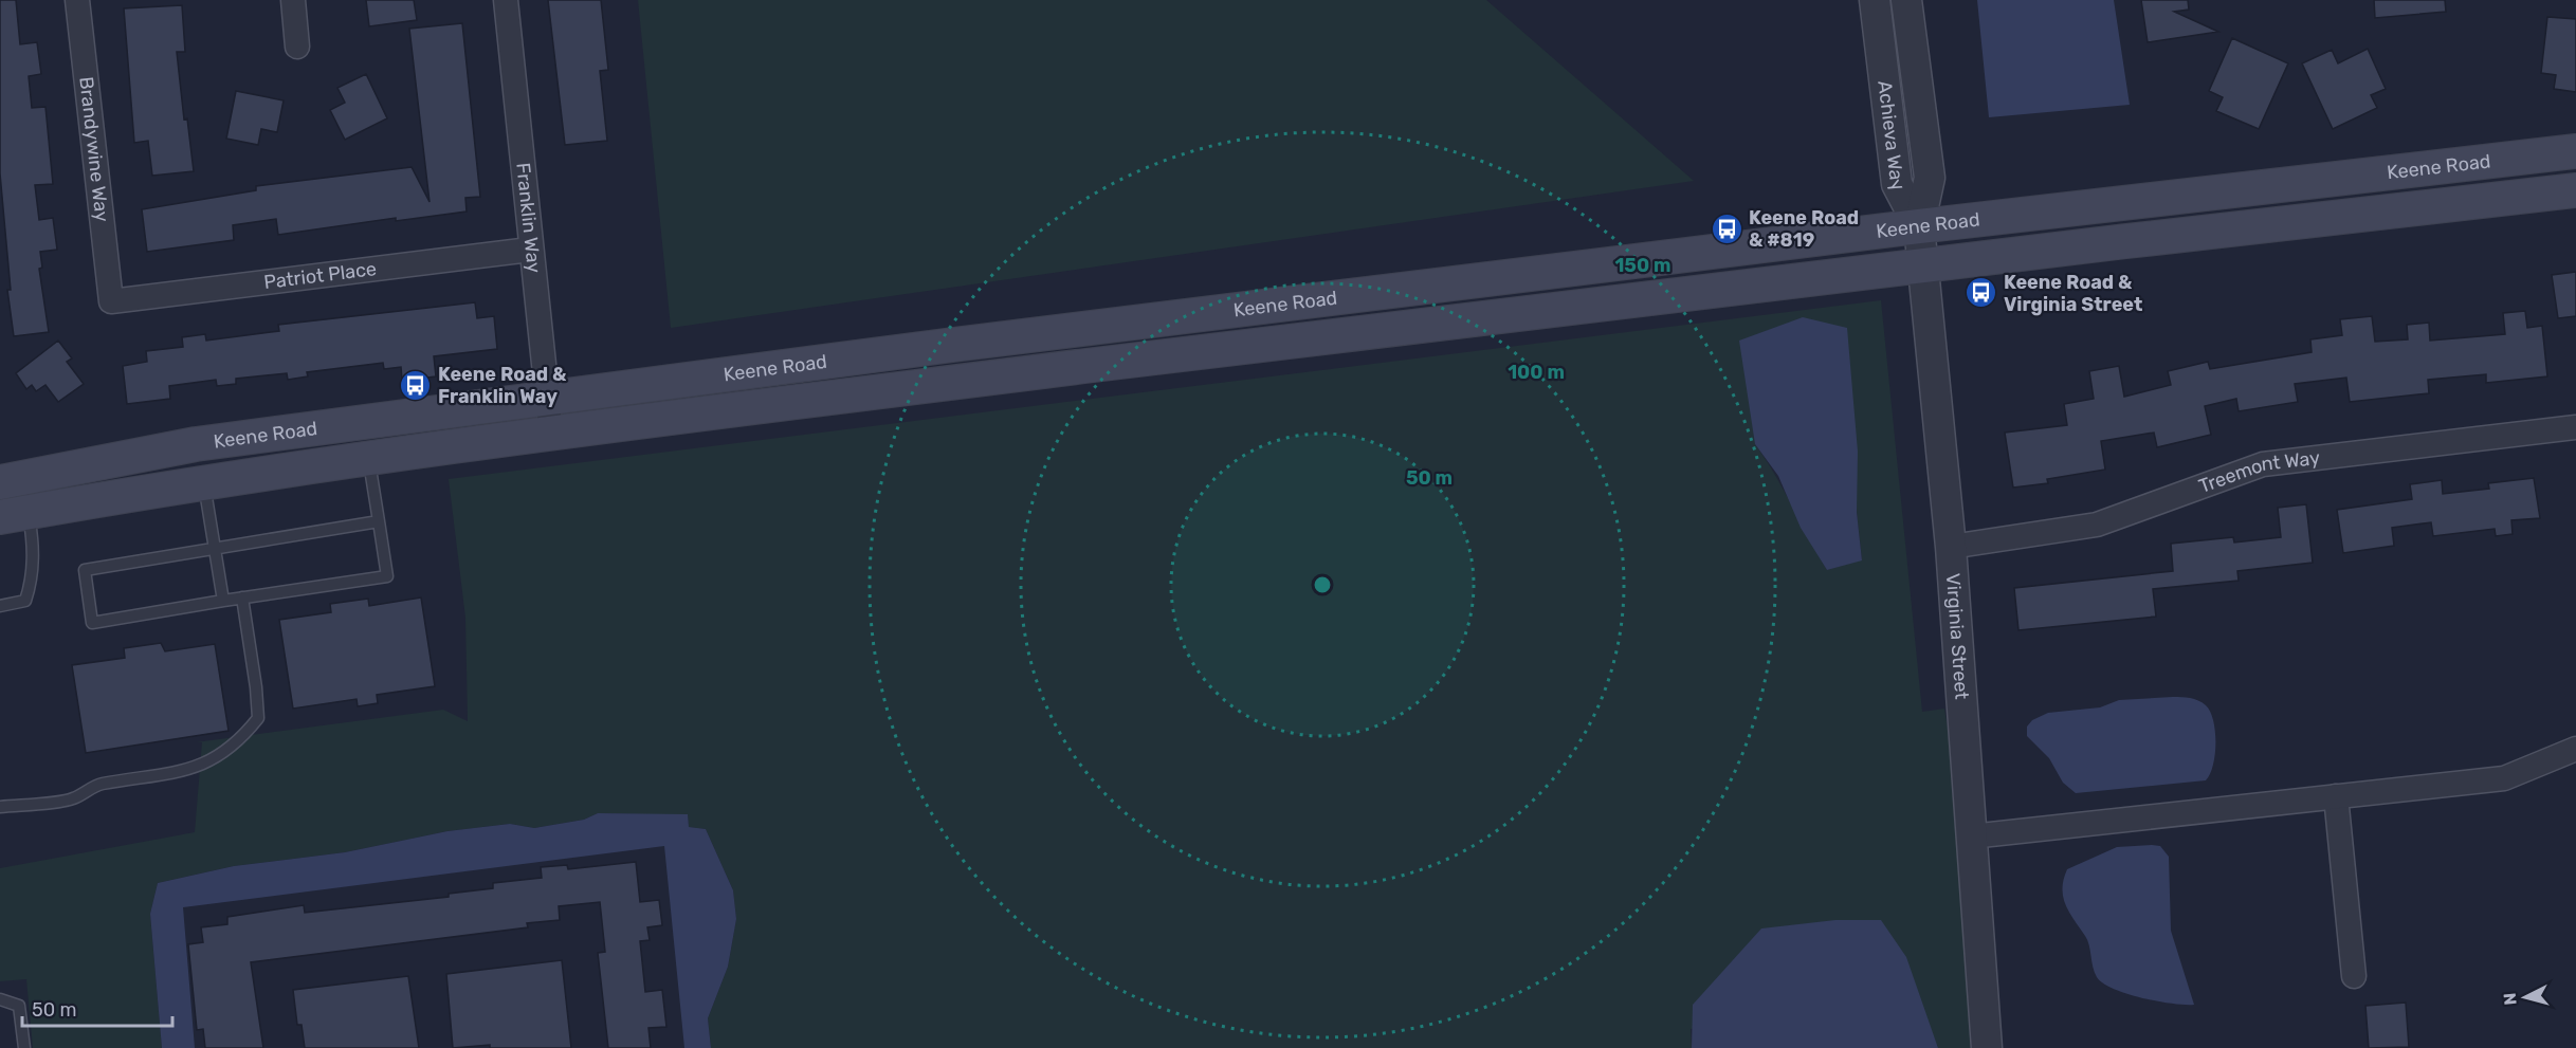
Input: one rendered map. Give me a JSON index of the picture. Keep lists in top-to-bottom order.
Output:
{
  "streets": {
    "main road": ["Keene Road"],
    "street": [
      "Achieva Way",
      "Brandywine Way",
      "Franklin Way",
      "Patriot Place",
      "Treemont Way",
      "Virginia Street"
    ]
  },
  "crossings": [
    ["Achieva Way", "Keene Road"],
    ["Achieva Way", "Virginia Street"],
    ["Brandywine Way", "Patriot Place"],
    ["Keene Road", "Franklin Way"],
    ["Keene Road", "Virginia Street"],
    ["Franklin Way", "Patriot Place"],
    ["Treemont Way", "Virginia Street"]
  ],
  "places": {
    "bus stop": ["Keene Road & #819", "Keene Road & Virginia Street", "Keene Road & Franklin Way"]
  },
  "scale_bar": "50 m",
  "north": "left",
  "rings": ["150 m", "100 m", "50 m"]
}
